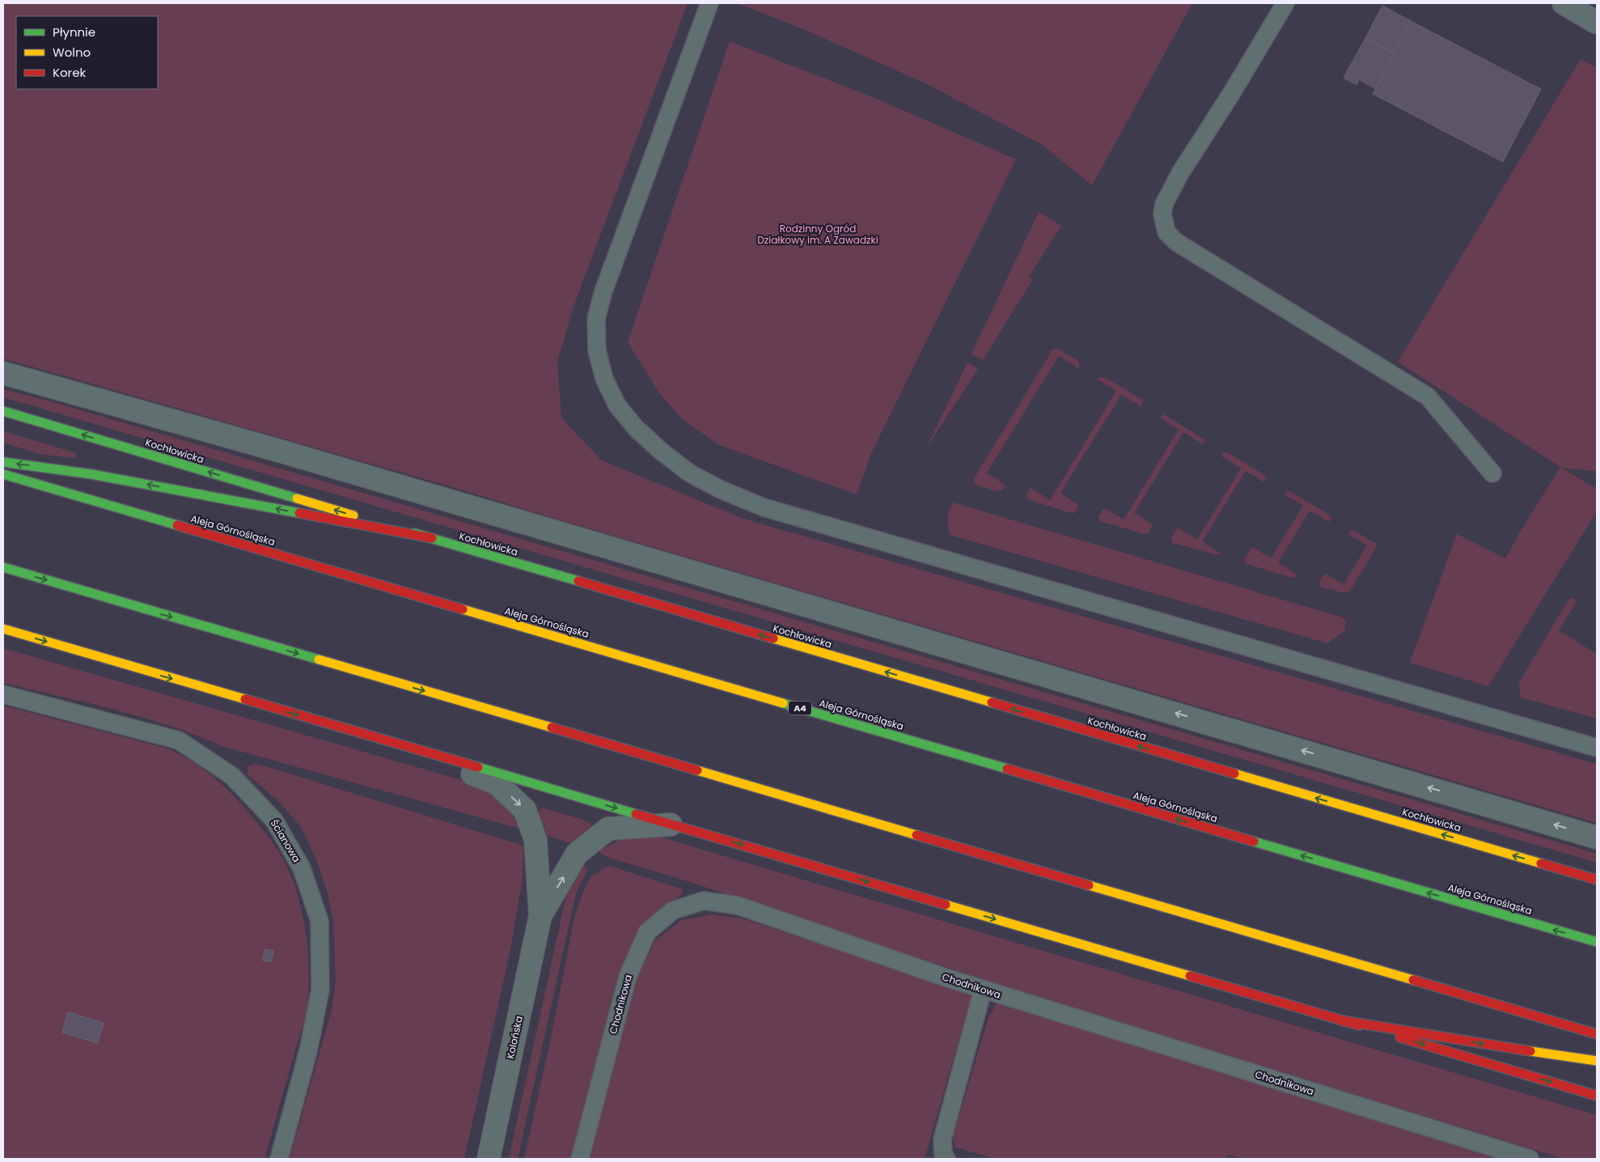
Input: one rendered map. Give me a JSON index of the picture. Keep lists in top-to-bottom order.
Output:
{
  "streets": {
    "main road": ["Kochłowicka", "Aleja Górnośląska", "A4"],
    "street": ["Kolońska"],
    "lane": ["Ścianowa", "Chodnikowa"]
  },
  "one_way": ["Kochłowicka", "Aleja Górnośląska"],
  "parks": ["Rodzinny Ogród Działkowy im. A Zawadzki"],
  "legend": ["Płynnie", "Wolno", "Korek"]
}
